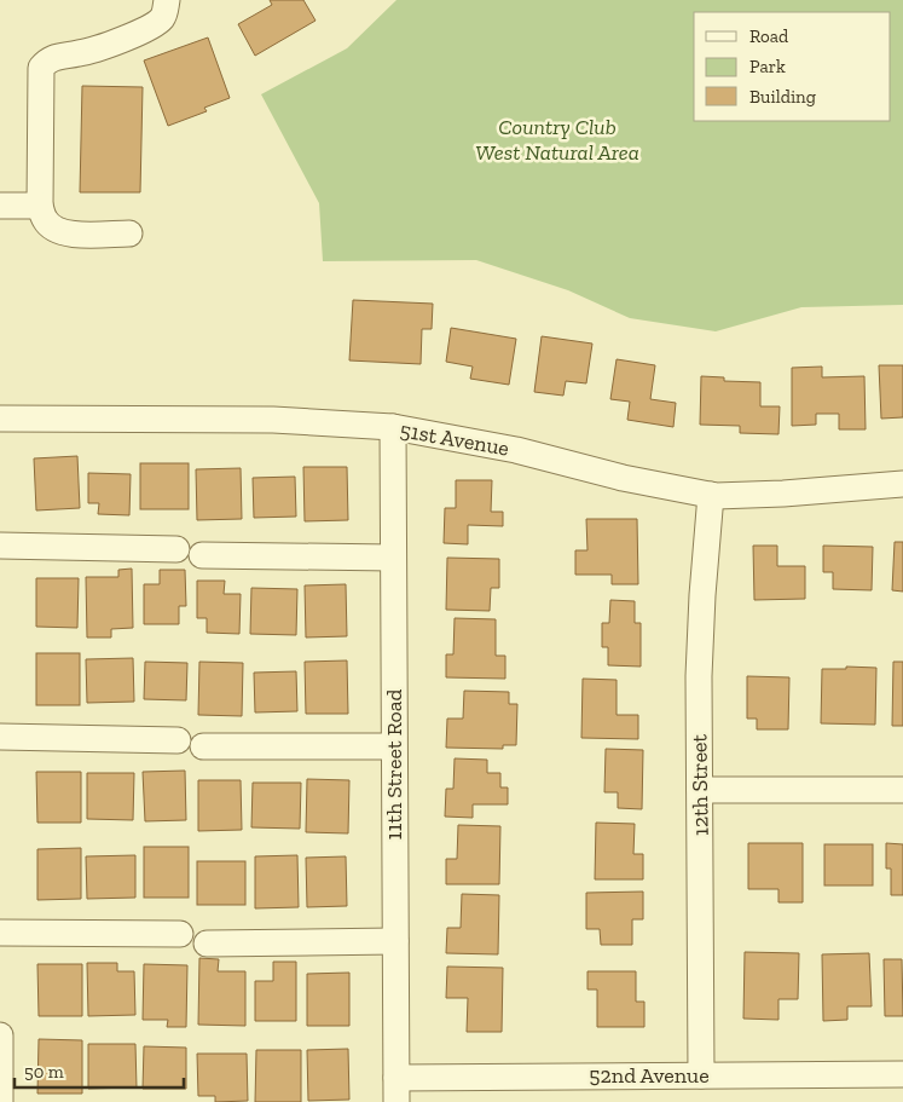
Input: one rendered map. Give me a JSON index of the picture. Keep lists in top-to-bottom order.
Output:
{
  "streets": {
    "street": [
      "51st Avenue",
      "11th Street Road",
      "12th Street",
      "52nd Avenue"
    ]
  },
  "crossings": [
    ["51st Avenue", "11th Street Road"],
    ["51st Avenue", "12th Street"],
    ["11th Street Road", "52nd Avenue"],
    ["12th Street", "52nd Avenue"]
  ],
  "parks": ["Country Club West Natural Area"],
  "legend": ["Road", "Park", "Building"],
  "scale_bar": "50 m"
}
